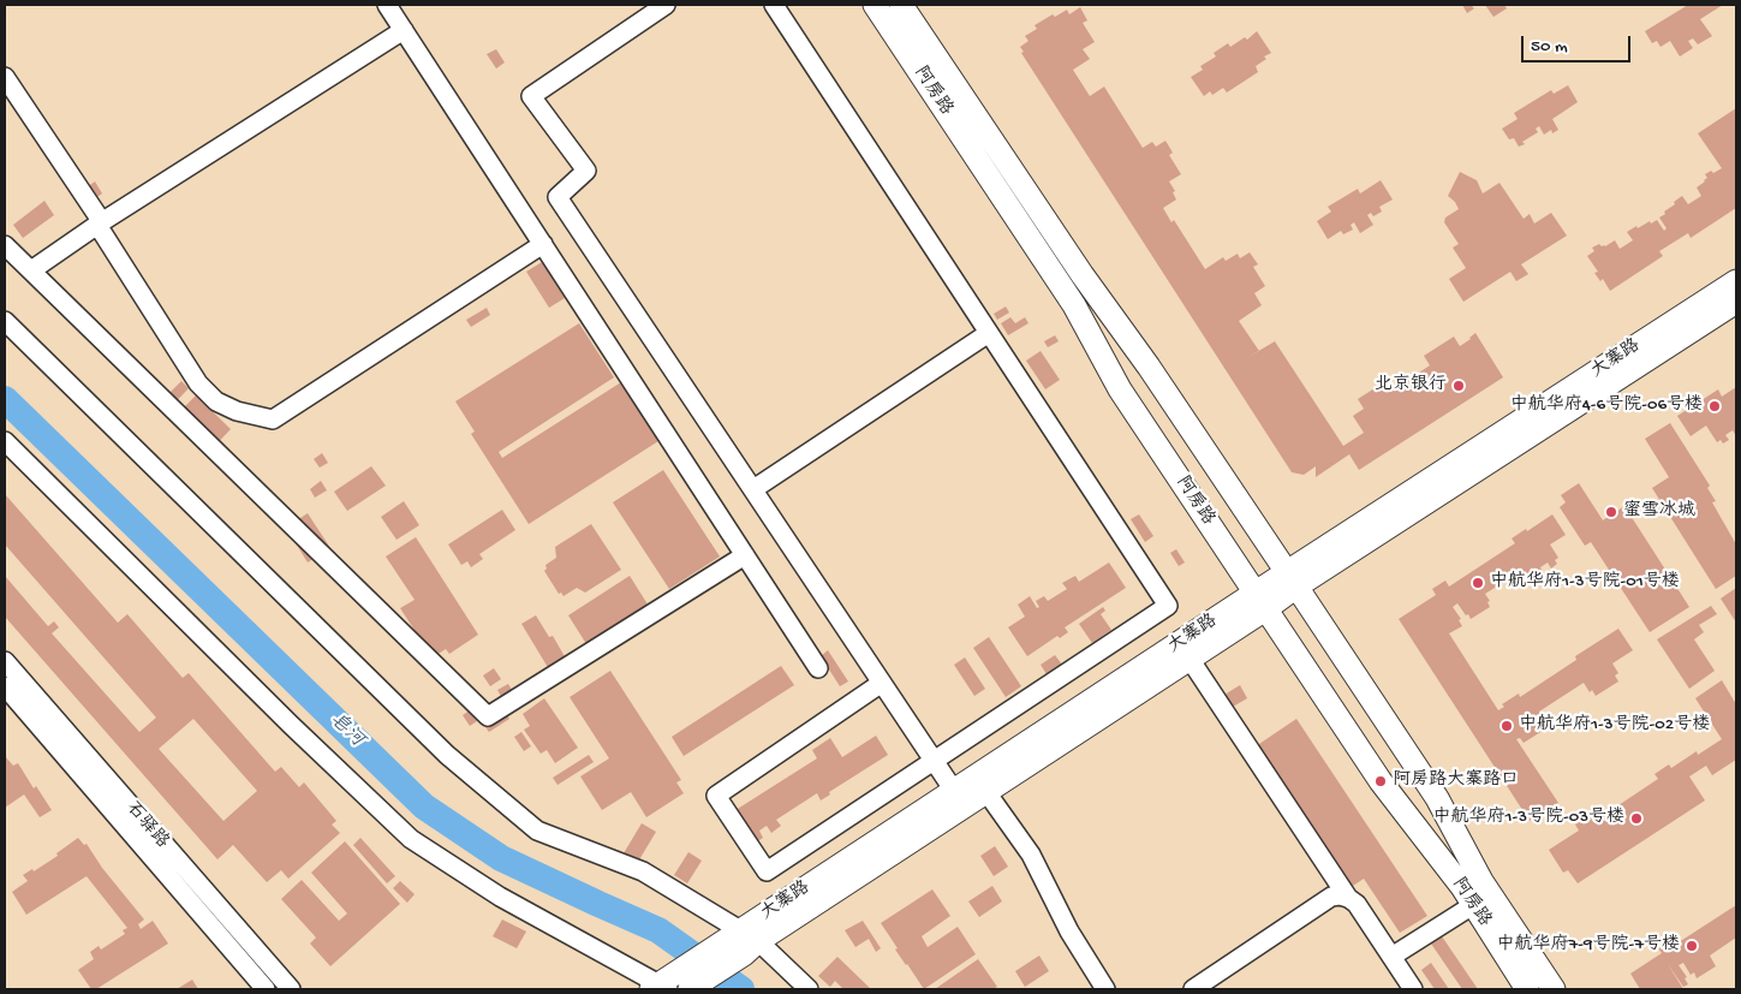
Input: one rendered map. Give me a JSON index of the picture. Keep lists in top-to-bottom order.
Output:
{
  "streets": {
    "main road": ["阿房路", "大寨路"],
    "street": ["石驿路"]
  },
  "crossings": [
    ["阿房路", "大寨路"]
  ],
  "water": ["皂河"],
  "places": [
    "北京银行",
    "中航华府4-6号院-06号楼",
    "蜜雪冰城",
    "中航华府1-3号院-01号楼",
    "中航华府1-3号院-02号楼",
    "阿房路大寨路口",
    "中航华府1-3号院-03号楼",
    "中航华府7-9号院-7号楼"
  ],
  "scale_bar": "50 m"
}
